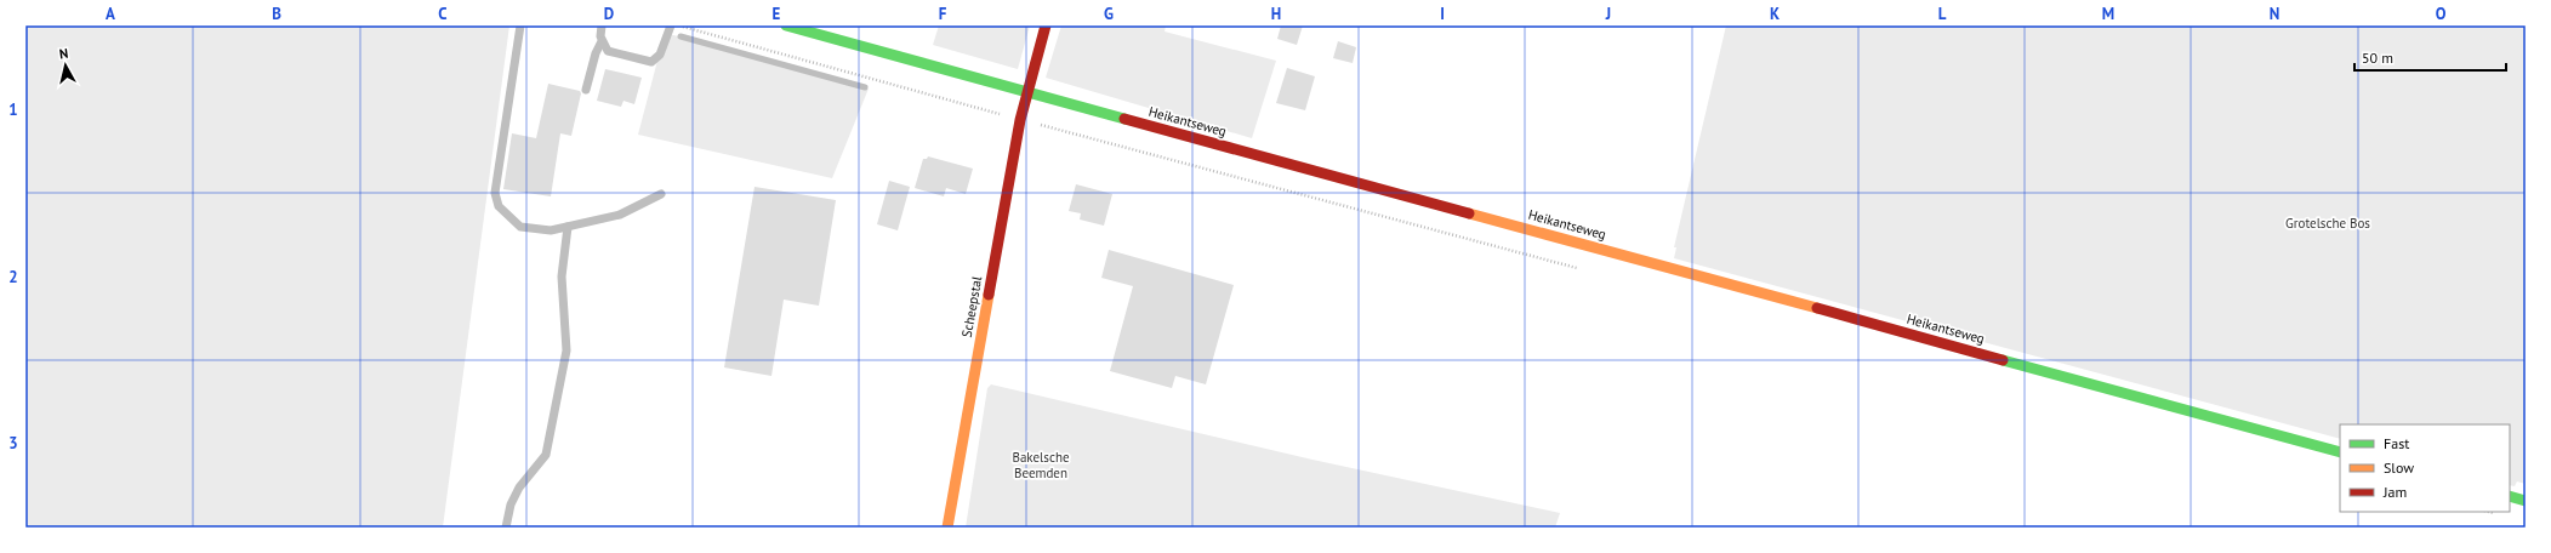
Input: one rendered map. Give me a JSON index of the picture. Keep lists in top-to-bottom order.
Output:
{
  "streets": {
    "street": ["Heikantseweg", "Scheepstal"]
  },
  "crossings": [
    ["Heikantseweg", "Scheepstal"]
  ],
  "parks": ["Grotelsche Bos", "Bakelsche Beemden"],
  "legend": ["Fast", "Slow", "Jam"],
  "scale_bar": "50 m",
  "north": "top",
  "grid": {
    "columns": [
      "A",
      "B",
      "C",
      "D",
      "E",
      "F",
      "G",
      "H",
      "I",
      "J",
      "K",
      "L",
      "M",
      "N",
      "O"
    ],
    "rows": ["1", "2", "3"]
  }
}
